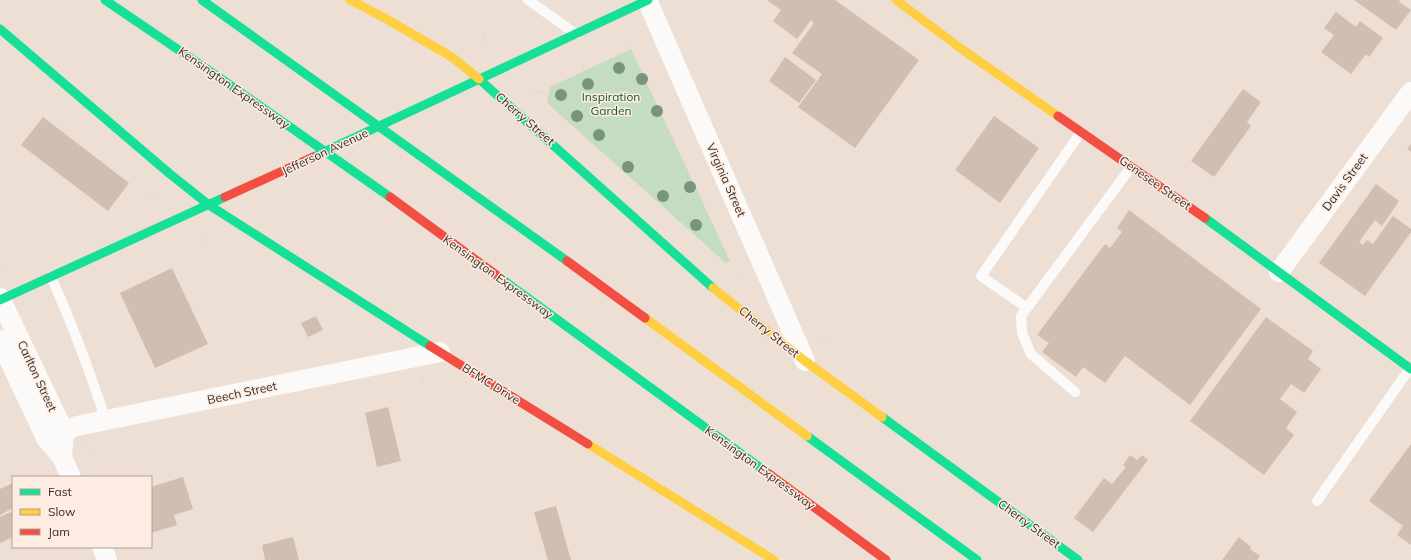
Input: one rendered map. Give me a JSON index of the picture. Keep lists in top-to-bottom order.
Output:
{
  "streets": {
    "main road": [
      "Kensington Expressway",
      "Cherry Street",
      "Jefferson Avenue",
      "Genesee Street",
      "BFMC Drive"
    ],
    "street": [
      "Virginia Street",
      "Davis Street",
      "Carlton Street",
      "Beech Street"
    ]
  },
  "crossings": [
    ["Cherry Street", "Jefferson Avenue"],
    ["Cherry Street", "Virginia Street"],
    ["Jefferson Avenue", "Virginia Street"],
    ["Jefferson Avenue", "Carlton Street"],
    ["Jefferson Avenue", "BFMC Drive"],
    ["Davis Street", "Genesee Street"],
    ["Carlton Street", "Beech Street"],
    ["BFMC Drive", "Beech Street"]
  ],
  "parks": ["Inspiration Garden"],
  "legend": ["Fast", "Slow", "Jam"]
}
